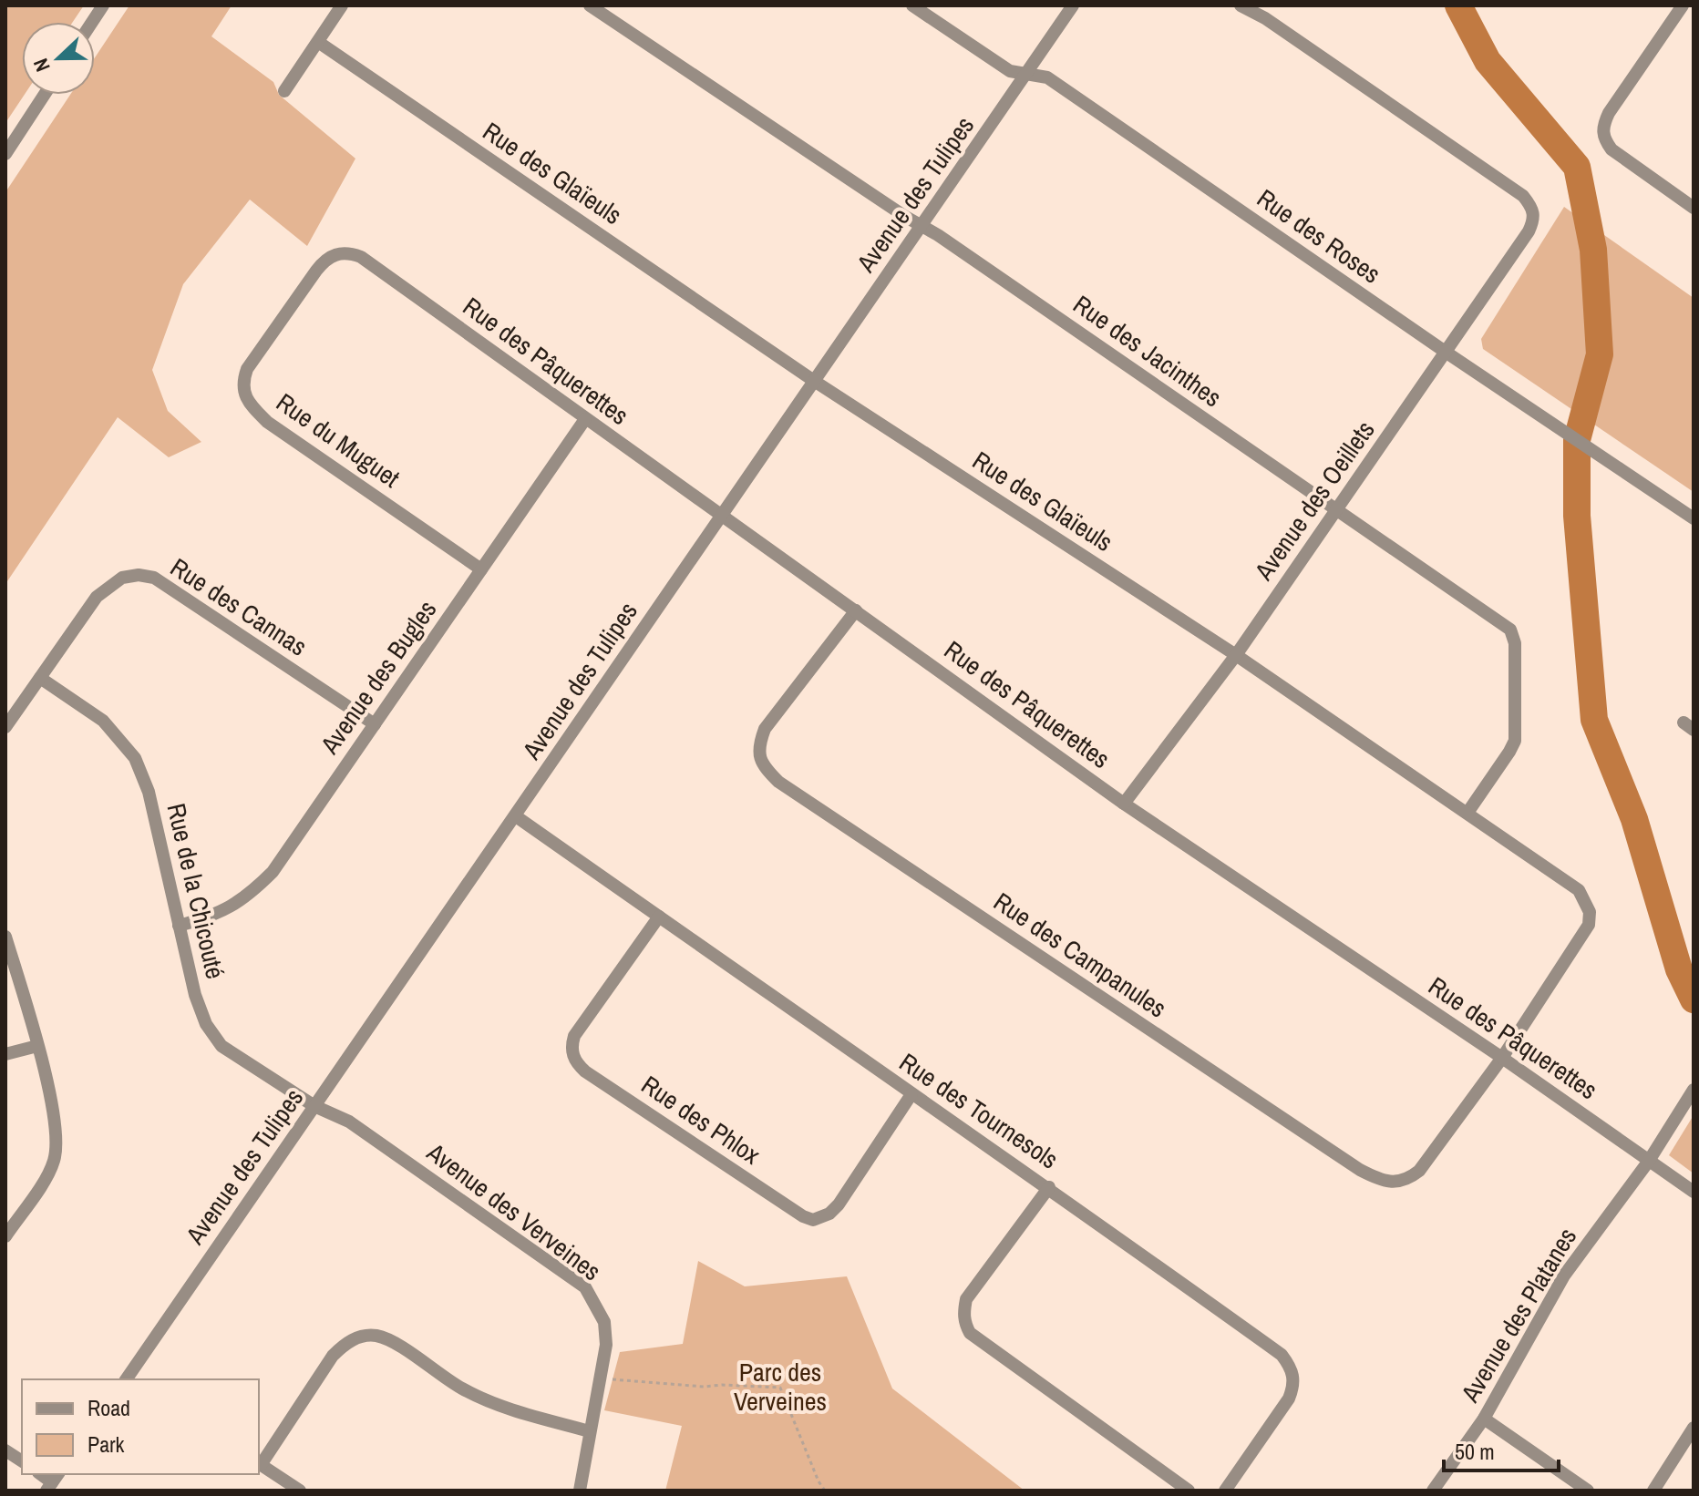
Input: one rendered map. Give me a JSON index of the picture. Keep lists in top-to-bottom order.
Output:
{
  "streets": {
    "street": [
      "Rue des Glaïeuls",
      "Avenue des Tulipes",
      "Rue des Roses",
      "Rue des Jacinthes",
      "Rue des Pâquerettes",
      "Rue du Muguet",
      "Avenue des Oeillets",
      "Rue des Cannas",
      "Avenue des Bugles",
      "Rue de la Chicouté",
      "Rue des Campanules",
      "Rue des Tournesols",
      "Rue des Phlox",
      "Avenue des Verveines",
      "Avenue des Platanes"
    ]
  },
  "crossings": [
    ["Rue des Glaïeuls", "Avenue des Tulipes"],
    ["Rue des Glaïeuls", "Rue des Jacinthes"],
    ["Rue des Glaïeuls", "Rue des Pâquerettes"],
    ["Rue des Glaïeuls", "Avenue des Oeillets"],
    ["Rue des Glaïeuls", "Rue des Campanules"],
    ["Avenue des Tulipes", "Rue des Roses"],
    ["Avenue des Tulipes", "Rue des Jacinthes"],
    ["Avenue des Tulipes", "Rue des Pâquerettes"],
    ["Avenue des Tulipes", "Rue de la Chicouté"],
    ["Avenue des Tulipes", "Rue des Tournesols"],
    ["Avenue des Tulipes", "Avenue des Verveines"],
    ["Rue des Roses", "Avenue des Oeillets"],
    ["Rue des Jacinthes", "Avenue des Oeillets"],
    ["Rue des Pâquerettes", "Rue du Muguet"],
    ["Rue des Pâquerettes", "Avenue des Oeillets"],
    ["Rue des Pâquerettes", "Avenue des Bugles"],
    ["Rue des Pâquerettes", "Rue des Campanules"],
    ["Rue des Pâquerettes", "Avenue des Platanes"],
    ["Rue du Muguet", "Avenue des Bugles"],
    ["Rue des Cannas", "Avenue des Bugles"],
    ["Rue des Cannas", "Rue de la Chicouté"],
    ["Avenue des Bugles", "Rue de la Chicouté"],
    ["Rue de la Chicouté", "Avenue des Verveines"],
    ["Rue des Tournesols", "Rue des Phlox"]
  ],
  "parks": ["Parc des Verveines"],
  "legend": ["Road", "Park"],
  "scale_bar": "50 m",
  "north": "left"
}
